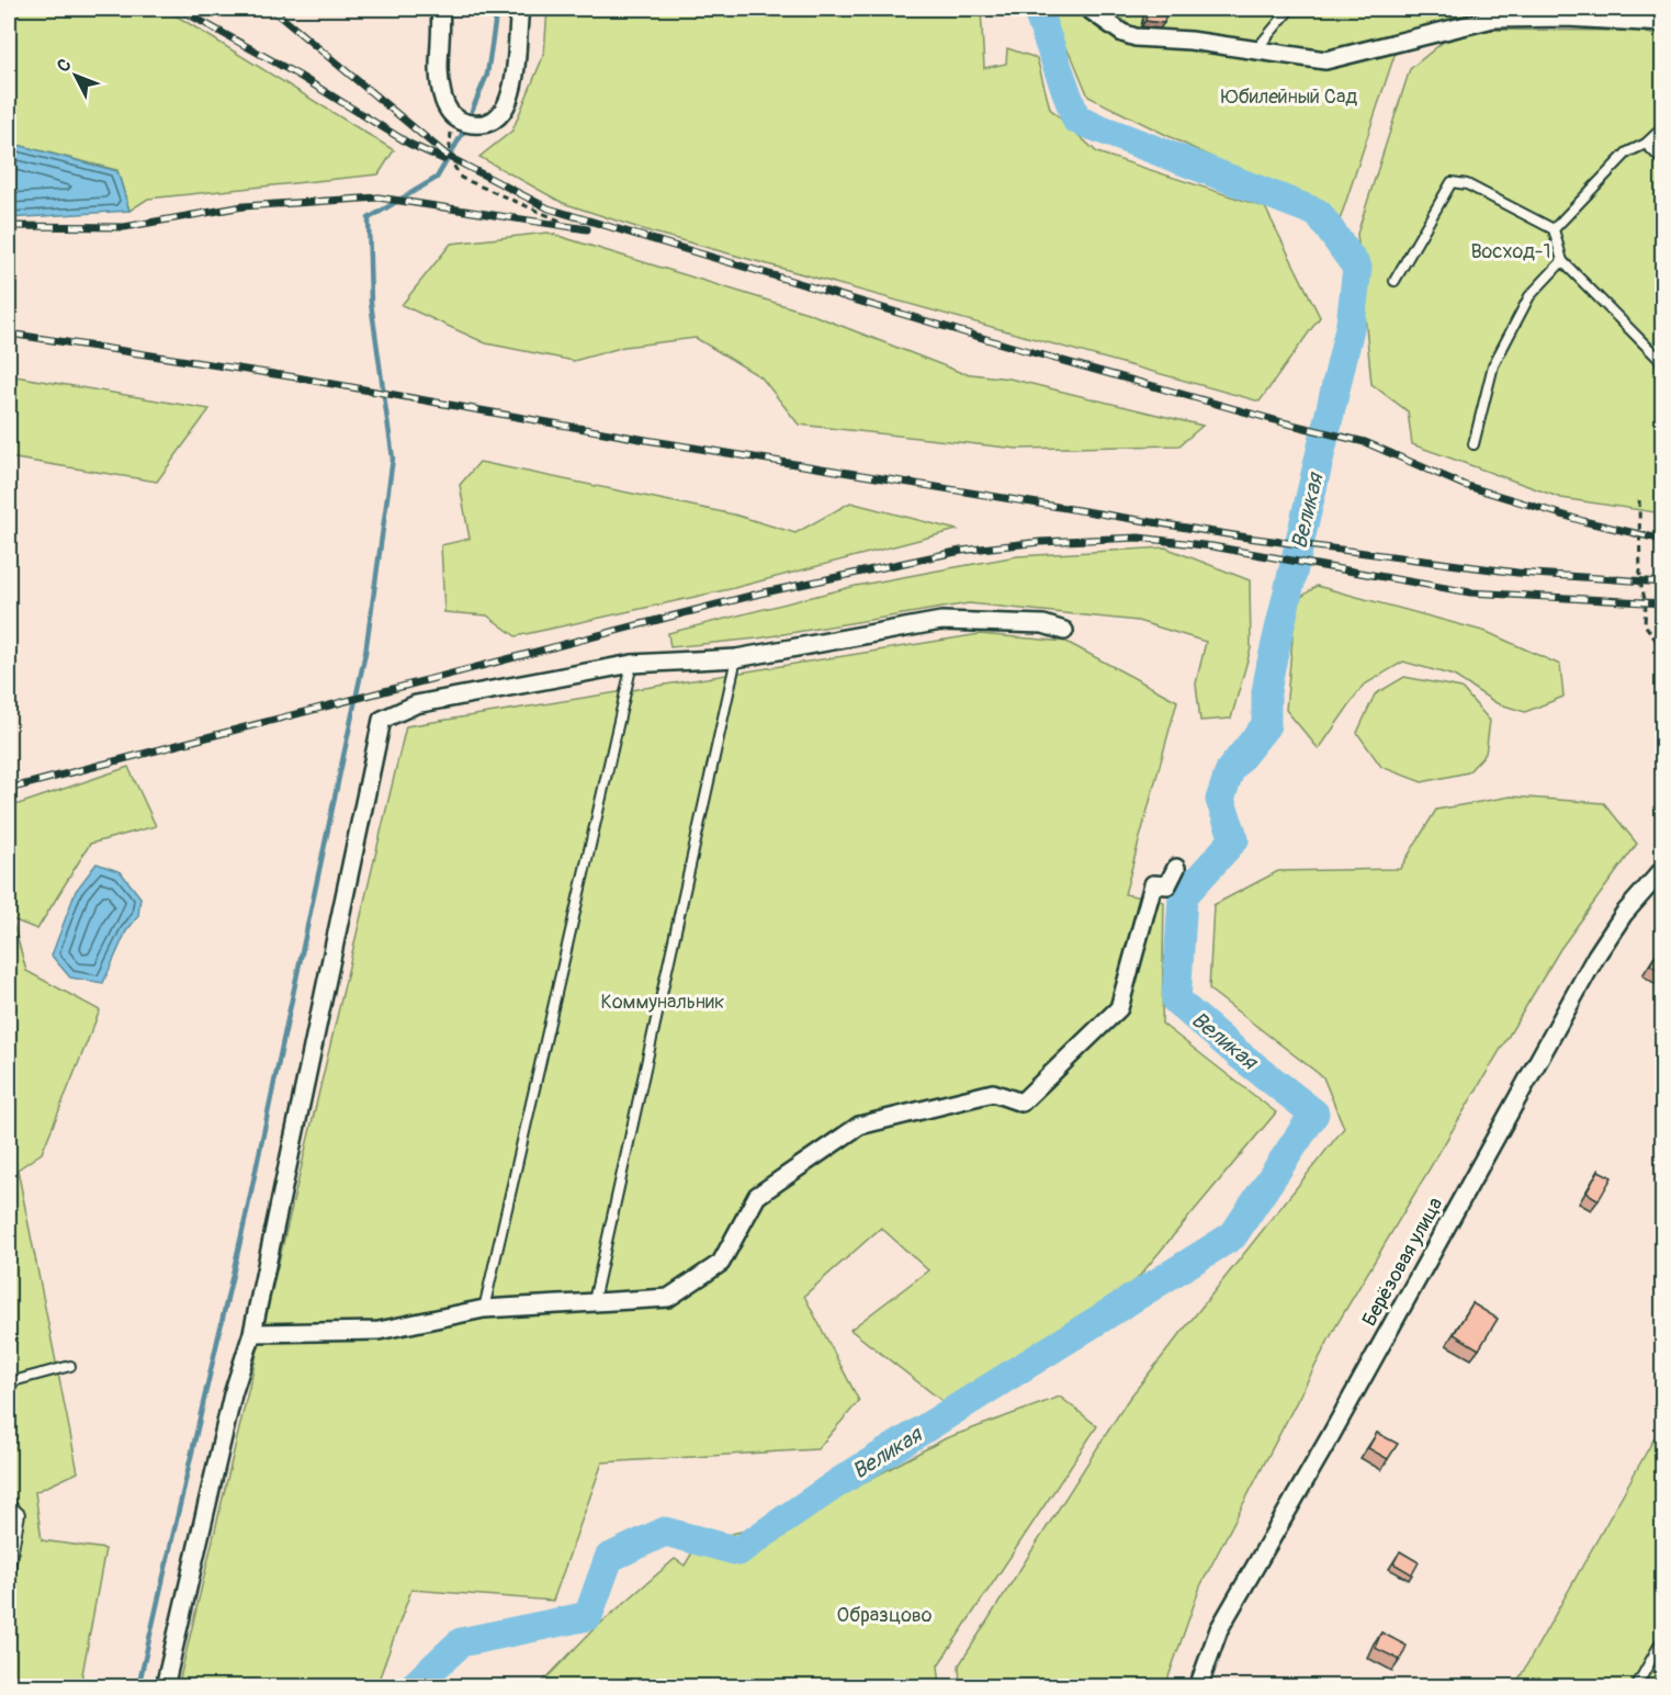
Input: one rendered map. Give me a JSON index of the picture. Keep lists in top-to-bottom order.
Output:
{
  "streets": {
    "street": ["Берёзовая улица"]
  },
  "water": ["Великая"],
  "parks": [
    "Юбилейный Сад",
    "Восход-1",
    "Коммунальник",
    "Образцово"
  ],
  "north": "top left"
}
